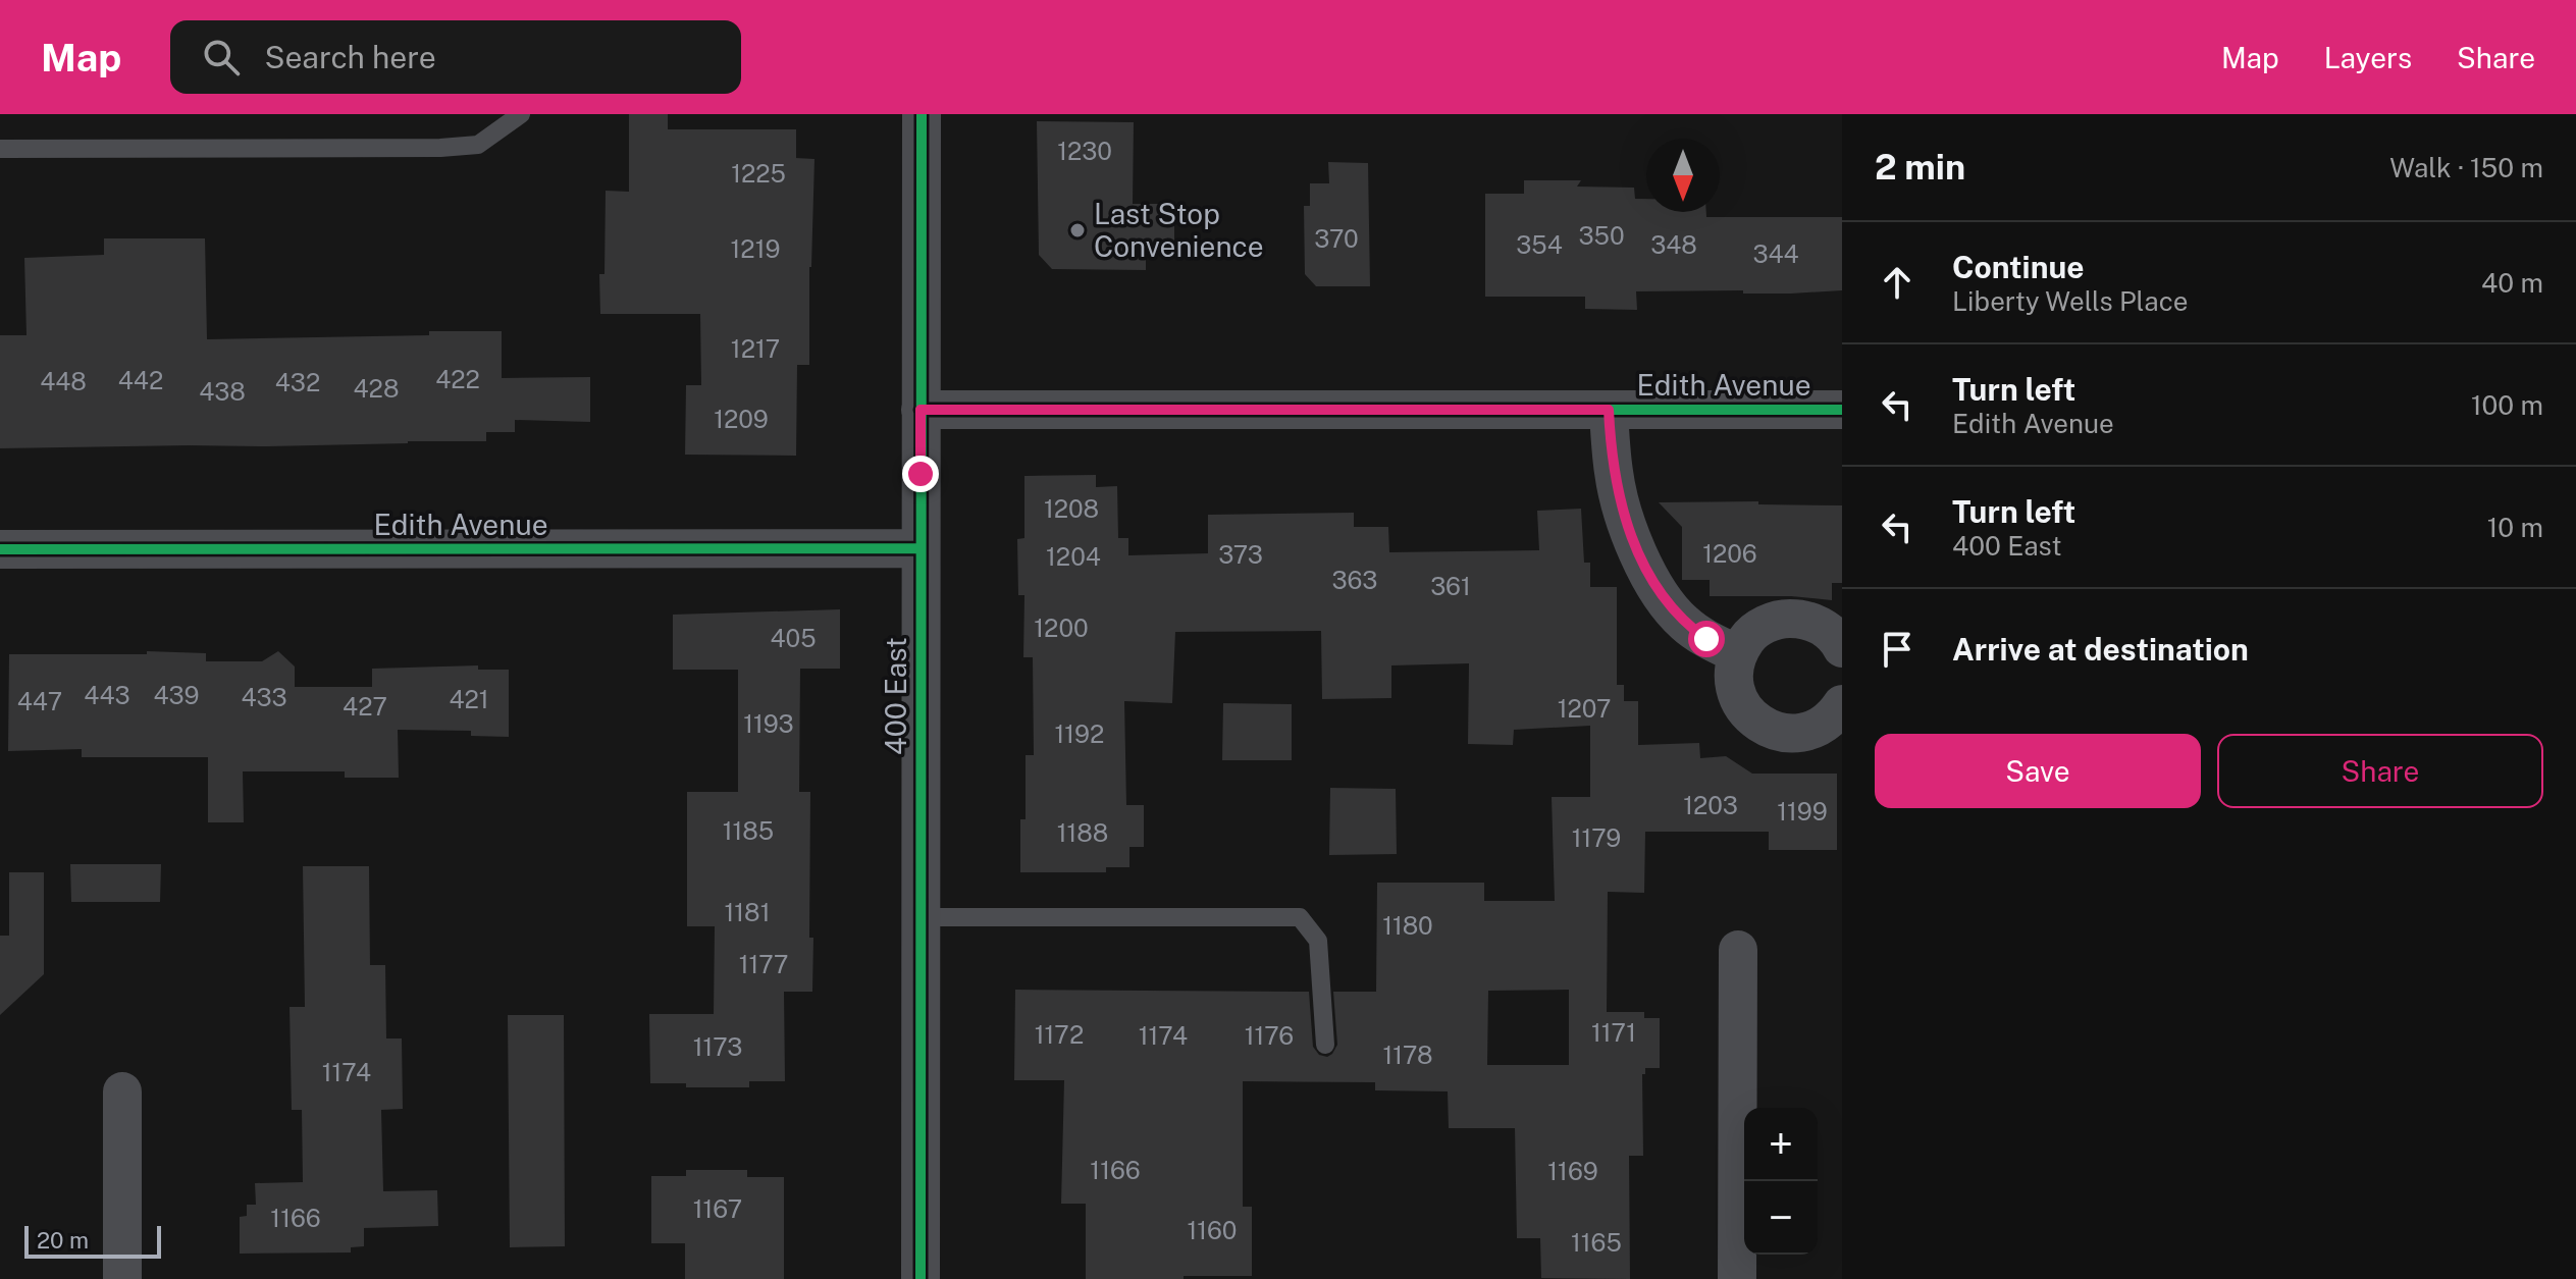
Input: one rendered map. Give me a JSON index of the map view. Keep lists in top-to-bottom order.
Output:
{
  "streets": {
    "street": ["Edith Avenue", "400 East"]
  },
  "crossings": [
    ["Edith Avenue", "400 East"]
  ],
  "places": ["Last Stop Convenience"],
  "house_numbers": [
    "1230",
    "1225",
    "350",
    "370",
    "354",
    "348",
    "1219",
    "344",
    "1217",
    "422",
    "442",
    "448",
    "432",
    "428",
    "438",
    "1209",
    "1208",
    "1206",
    "373",
    "1204",
    "363",
    "361",
    "1200",
    "405",
    "443",
    "439",
    "433",
    "421",
    "447",
    "427",
    "1207",
    "1193",
    "1192",
    "1203",
    "1199",
    "1185",
    "1188",
    "1179",
    "1181",
    "1180",
    "1177",
    "1171",
    "1172",
    "1174",
    "1176",
    "1173",
    "1178",
    "1174",
    "1166",
    "1169",
    "1167",
    "1166",
    "1160",
    "1165"
  ],
  "scale_bar": "20 m",
  "north": "bottom",
  "page": {
    "header": "Map",
    "search": "Search here",
    "nav": ["Map", "Layers", "Share"],
    "heading": ["2 min", "Walk · 150 m"],
    "list": [
      ["Continue", "Liberty Wells Place", "40 m"],
      ["Turn left", "Edith Avenue", "100 m"],
      ["Turn left", "400 East", "10 m"],
      "Arrive at destination"
    ],
    "buttons": ["Save", "Share"],
    "map_buttons": ["+", "−"],
    "scale": "20 m"
  }
}
